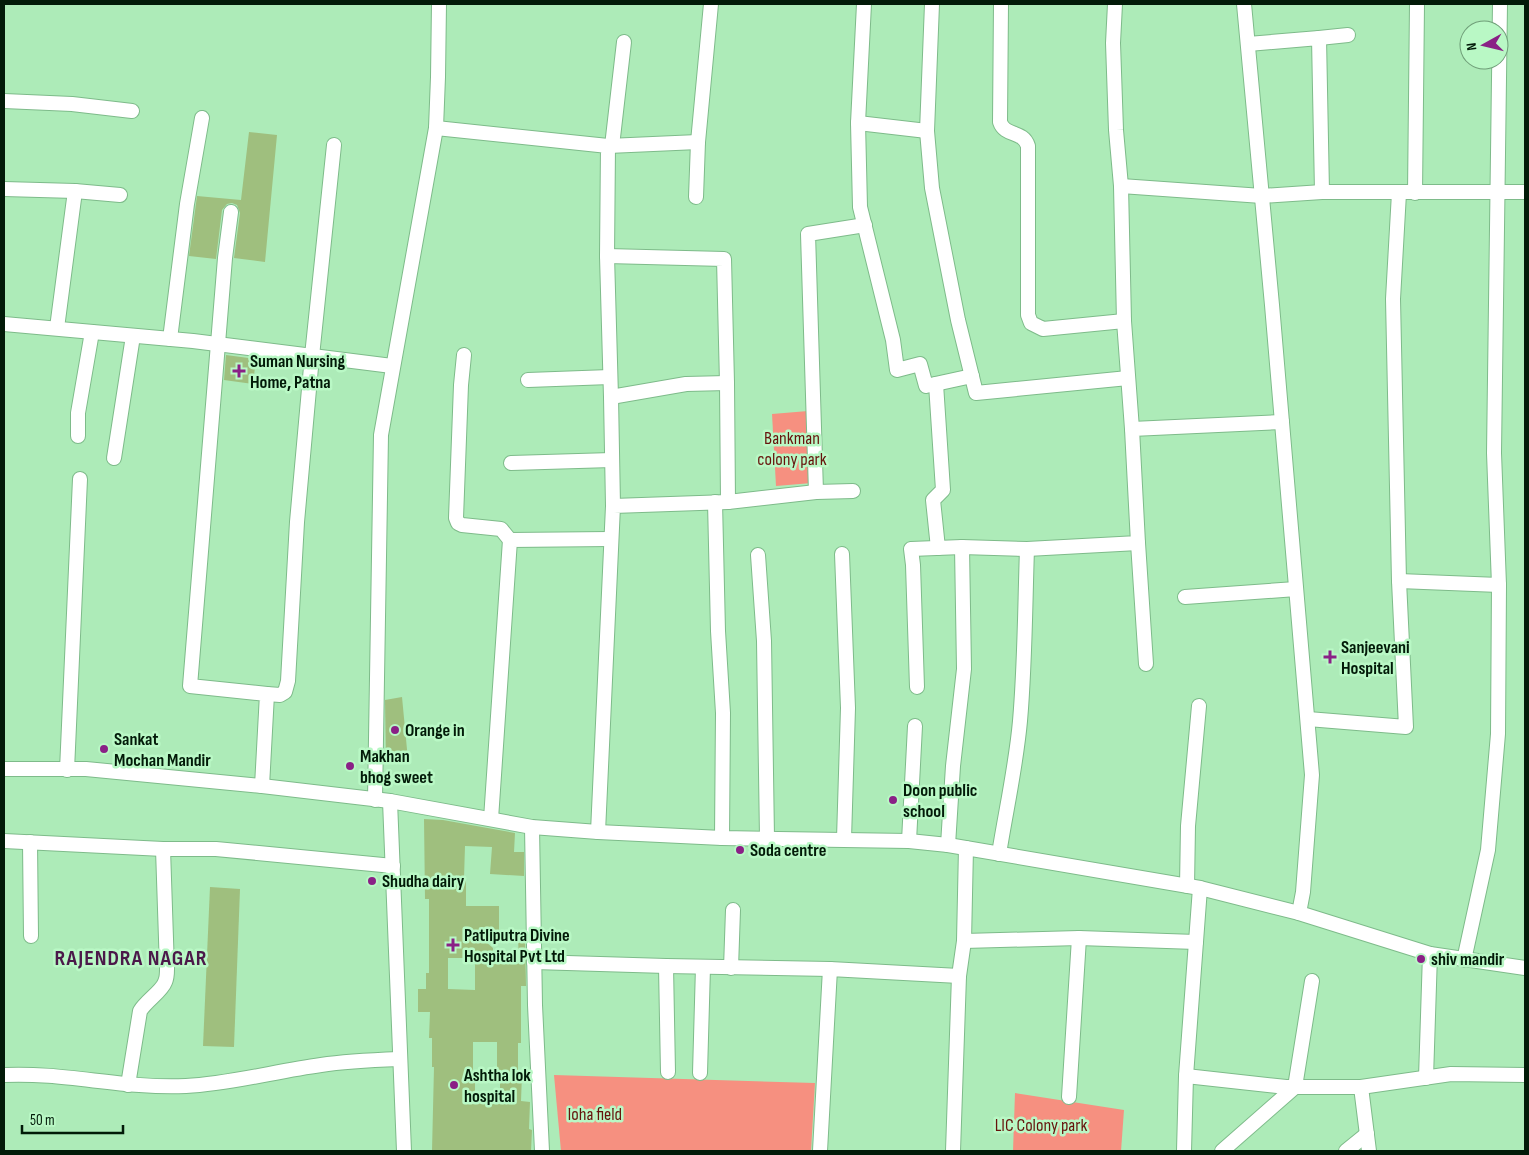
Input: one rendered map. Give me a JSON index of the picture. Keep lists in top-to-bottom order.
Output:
{
  "districts": ["RAJENDRA NAGAR"],
  "parks": ["Bankman colony park", "loha field", "LIC Colony park"],
  "places": {
    "health": ["Suman Nursing Home, Patna", "Sanjeevani Hospital", "Patliputra Divine Hospital Pvt Ltd"],
    "other": [
      "Orange in",
      "Sankat Mochan Mandir",
      "Makhan bhog sweet",
      "Doon public school",
      "Soda centre",
      "Shudha dairy",
      "shiv mandir",
      "Ashtha lok hospital"
    ]
  },
  "scale_bar": "50 m",
  "north": "left"
}
